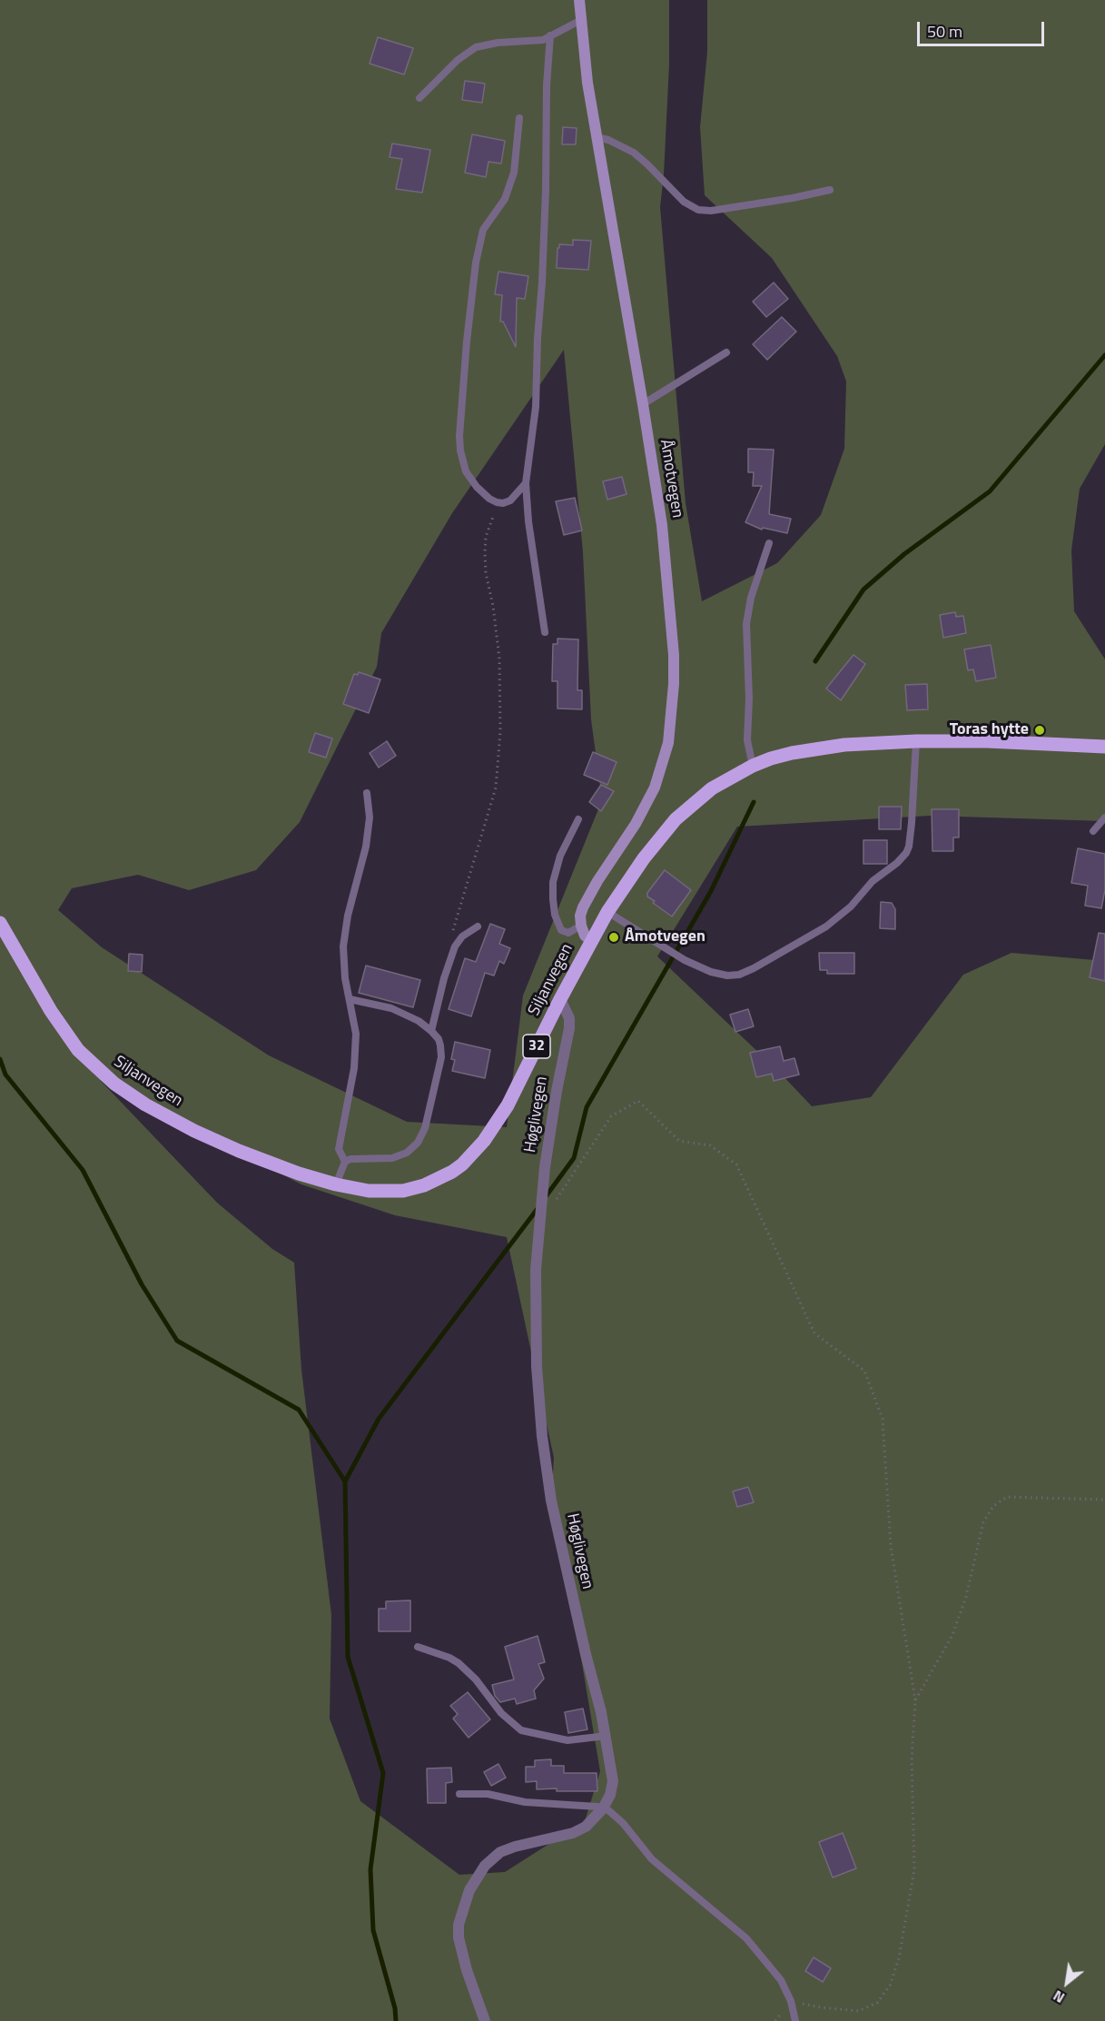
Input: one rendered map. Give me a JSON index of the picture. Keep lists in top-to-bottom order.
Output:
{
  "streets": {
    "main road": ["Åmotvegen", "Siljanvegen", "32"],
    "street": ["Høglivegen"]
  },
  "crossings": [
    ["Siljanvegen", "Høglivegen"]
  ],
  "places": ["Toras hytte", "Åmotvegen"],
  "scale_bar": "50 m",
  "north": "bottom left"
}
